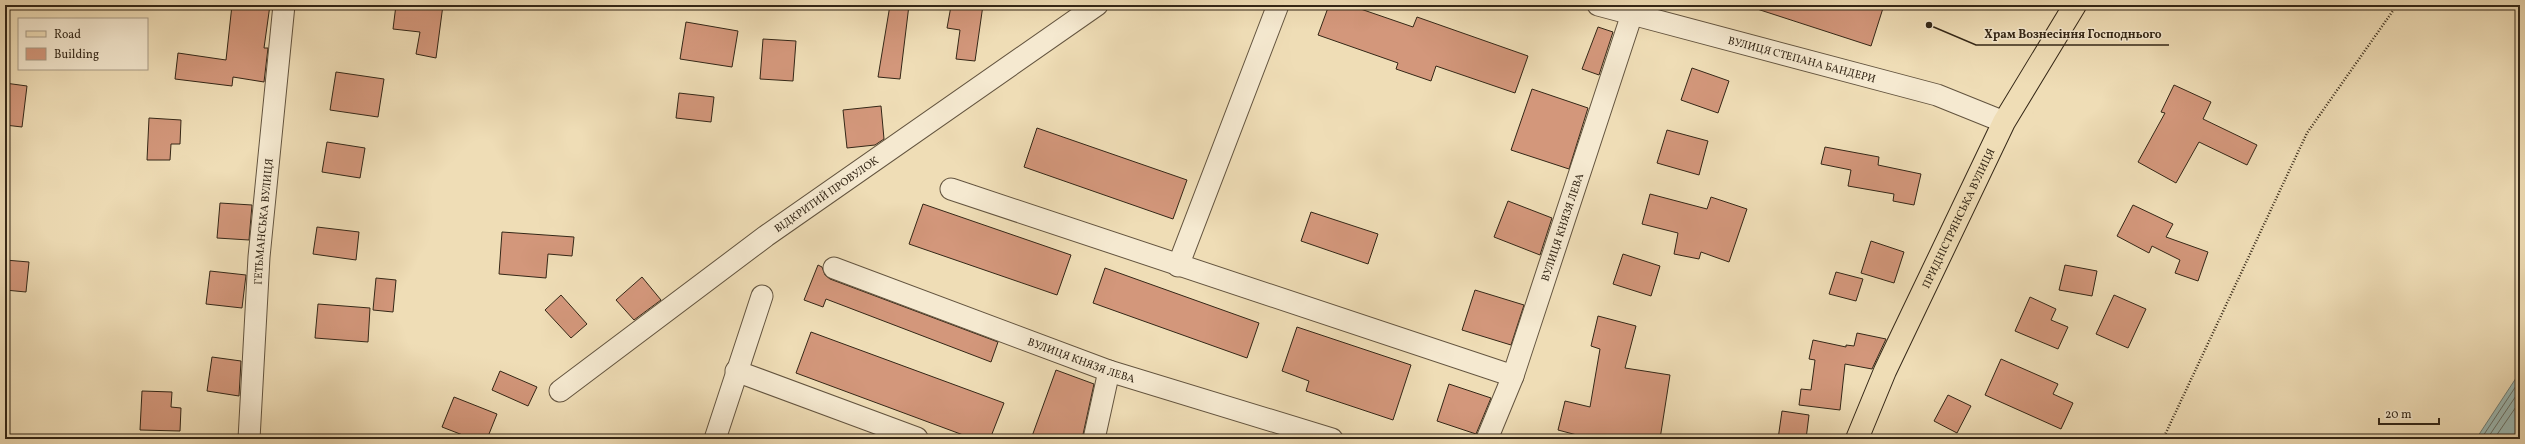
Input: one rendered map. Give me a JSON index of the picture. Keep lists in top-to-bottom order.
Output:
{
  "streets": {
    "main road": ["ПРИДНІСТРЯНСЬКА ВУЛИЦЯ"],
    "street": [
      "ВУЛИЦЯ СТЕПАНА БАНДЕРИ",
      "ВІДКРИТИЙ ПРОВУЛОК",
      "ГЕТЬМАНСЬКА ВУЛИЦЯ",
      "ВУЛИЦЯ КНЯЗЯ ЛЕВА"
    ]
  },
  "crossings": [
    ["ВУЛИЦЯ СТЕПАНА БАНДЕРИ", "ПРИДНІСТРЯНСЬКА ВУЛИЦЯ"],
    ["ВУЛИЦЯ СТЕПАНА БАНДЕРИ", "ВУЛИЦЯ КНЯЗЯ ЛЕВА"]
  ],
  "places": ["Храм Вознесіння Господнього"],
  "legend": ["Road", "Building"],
  "scale_bar": "20 m"
}
